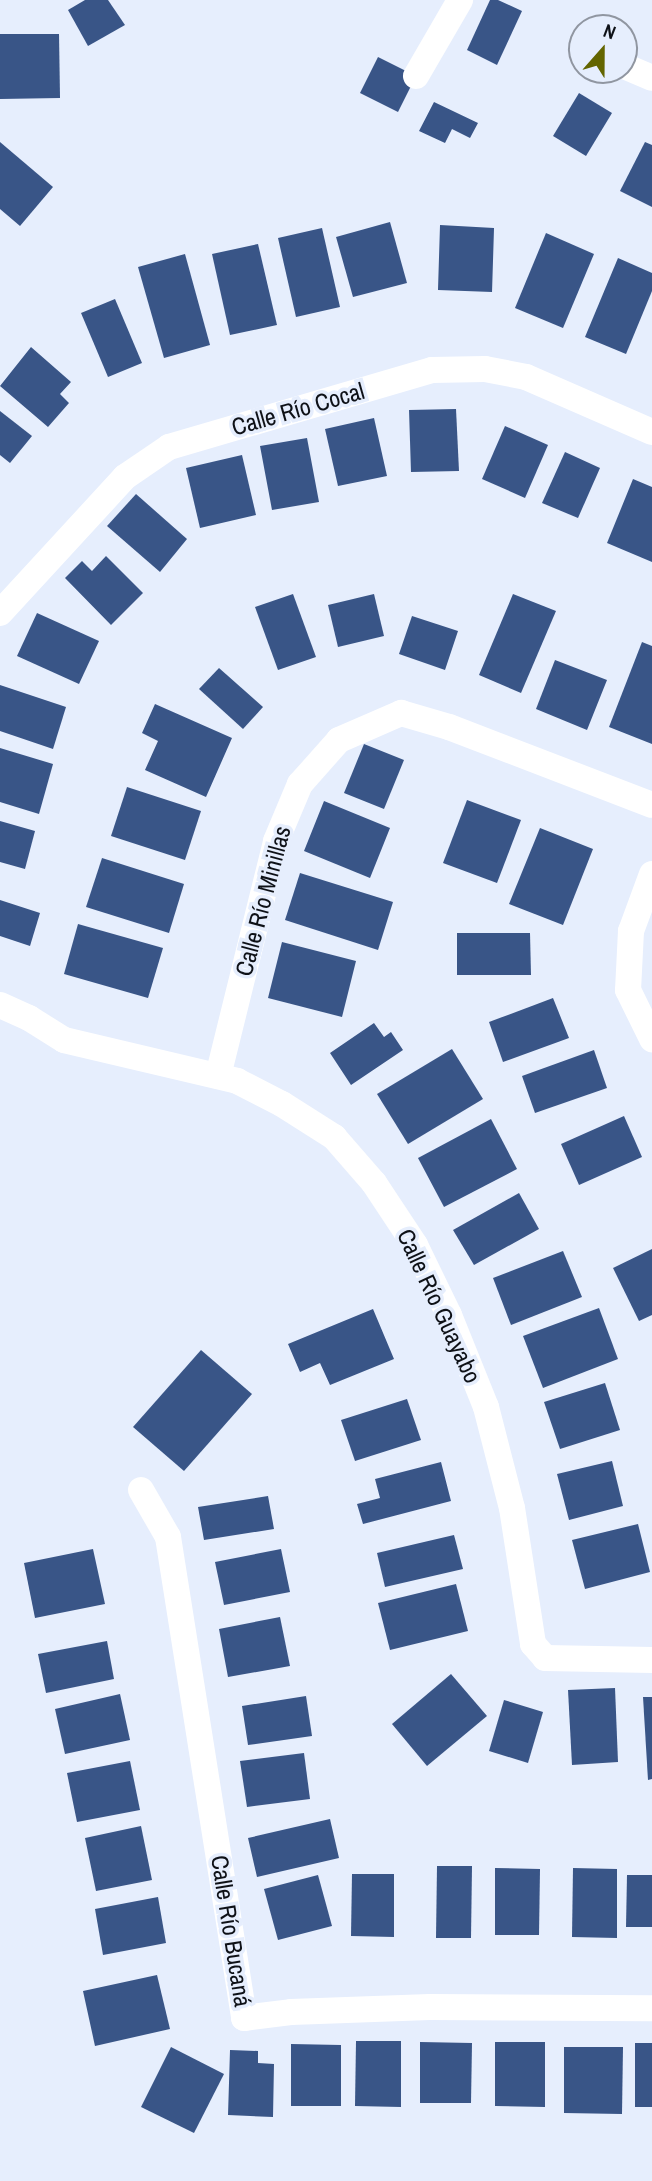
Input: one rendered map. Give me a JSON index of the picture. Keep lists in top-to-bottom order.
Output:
{
  "streets": {
    "street": [
      "Calle Río Cocal",
      "Calle Río Minillas",
      "Calle Río Guayabo",
      "Calle Río Bucaná"
    ]
  },
  "crossings": [
    ["Calle Río Minillas", "Calle Río Guayabo"]
  ],
  "north": "top"
}
